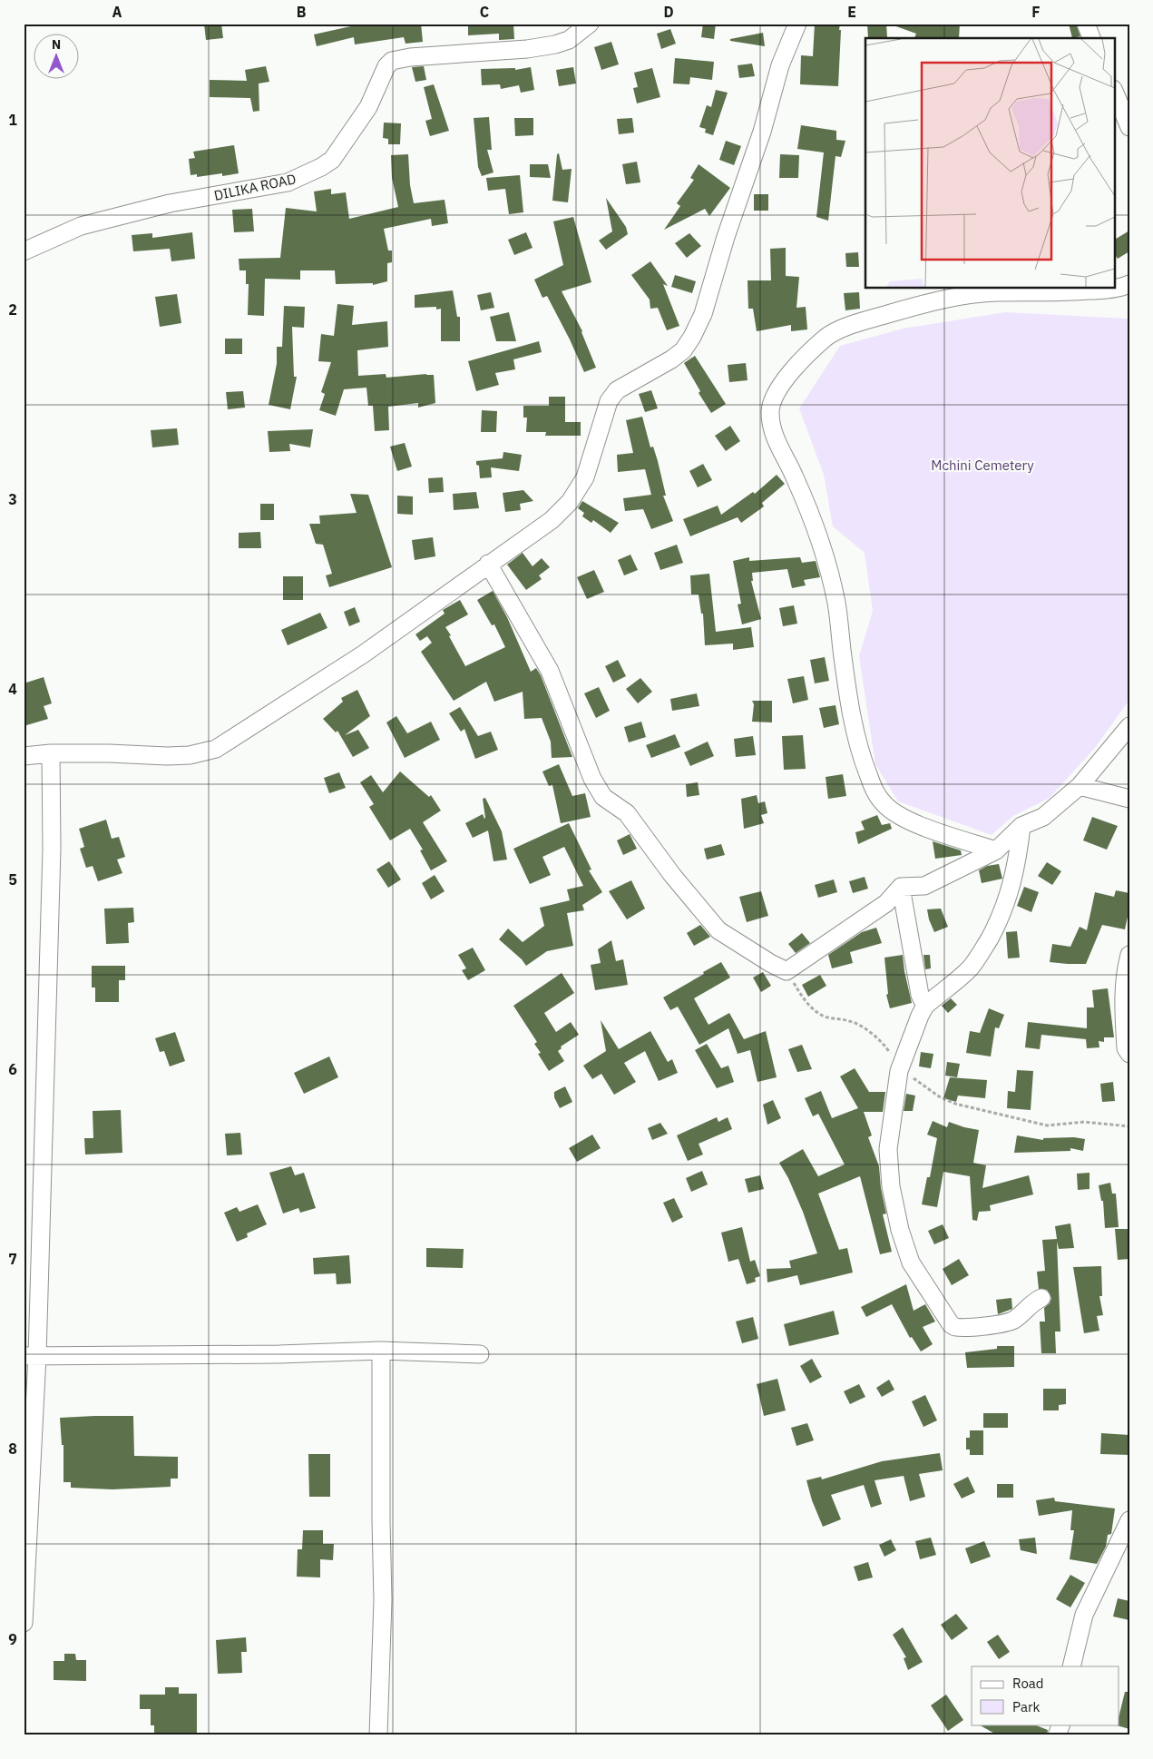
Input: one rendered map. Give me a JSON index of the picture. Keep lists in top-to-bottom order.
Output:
{
  "streets": {
    "street": ["DILIKA ROAD"]
  },
  "parks": ["Mchini Cemetery"],
  "legend": ["Road", "Park"],
  "north": "top",
  "grid": {
    "columns": [
      "A",
      "B",
      "C",
      "D",
      "E",
      "F"
    ],
    "rows": [
      "1",
      "2",
      "3",
      "4",
      "5",
      "6",
      "7",
      "8",
      "9"
    ]
  }
}
